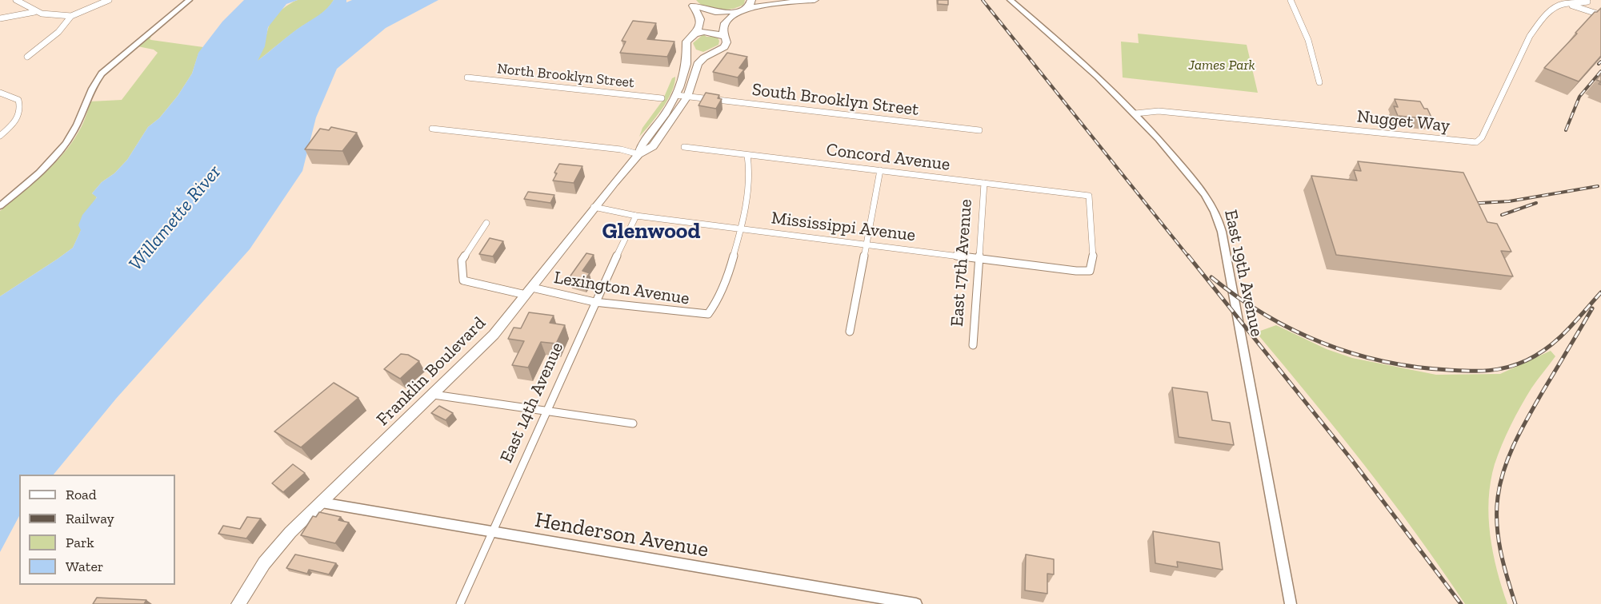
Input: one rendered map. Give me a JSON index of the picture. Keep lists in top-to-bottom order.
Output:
{
  "streets": {
    "main road": ["Franklin Boulevard"],
    "street": [
      "North Brooklyn Street",
      "South Brooklyn Street",
      "Nugget Way",
      "Concord Avenue",
      "Mississippi Avenue",
      "East 17th Avenue",
      "East 19th Avenue",
      "Lexington Avenue",
      "East 14th Avenue",
      "Henderson Avenue"
    ]
  },
  "crossings": [
    ["South Brooklyn Street", "Franklin Boulevard"],
    ["Nugget Way", "East 19th Avenue"],
    ["Concord Avenue", "Mississippi Avenue"],
    ["Concord Avenue", "East 17th Avenue"],
    ["Mississippi Avenue", "East 17th Avenue"],
    ["Mississippi Avenue", "Lexington Avenue"],
    ["Mississippi Avenue", "Franklin Boulevard"],
    ["Mississippi Avenue", "East 14th Avenue"],
    ["Lexington Avenue", "Franklin Boulevard"],
    ["Lexington Avenue", "East 14th Avenue"],
    ["Franklin Boulevard", "Henderson Avenue"],
    ["East 14th Avenue", "Henderson Avenue"]
  ],
  "districts": ["Glenwood"],
  "water": ["Willamette River"],
  "parks": ["James Park"],
  "legend": [
    "Road",
    "Railway",
    "Park",
    "Water"
  ]
}
